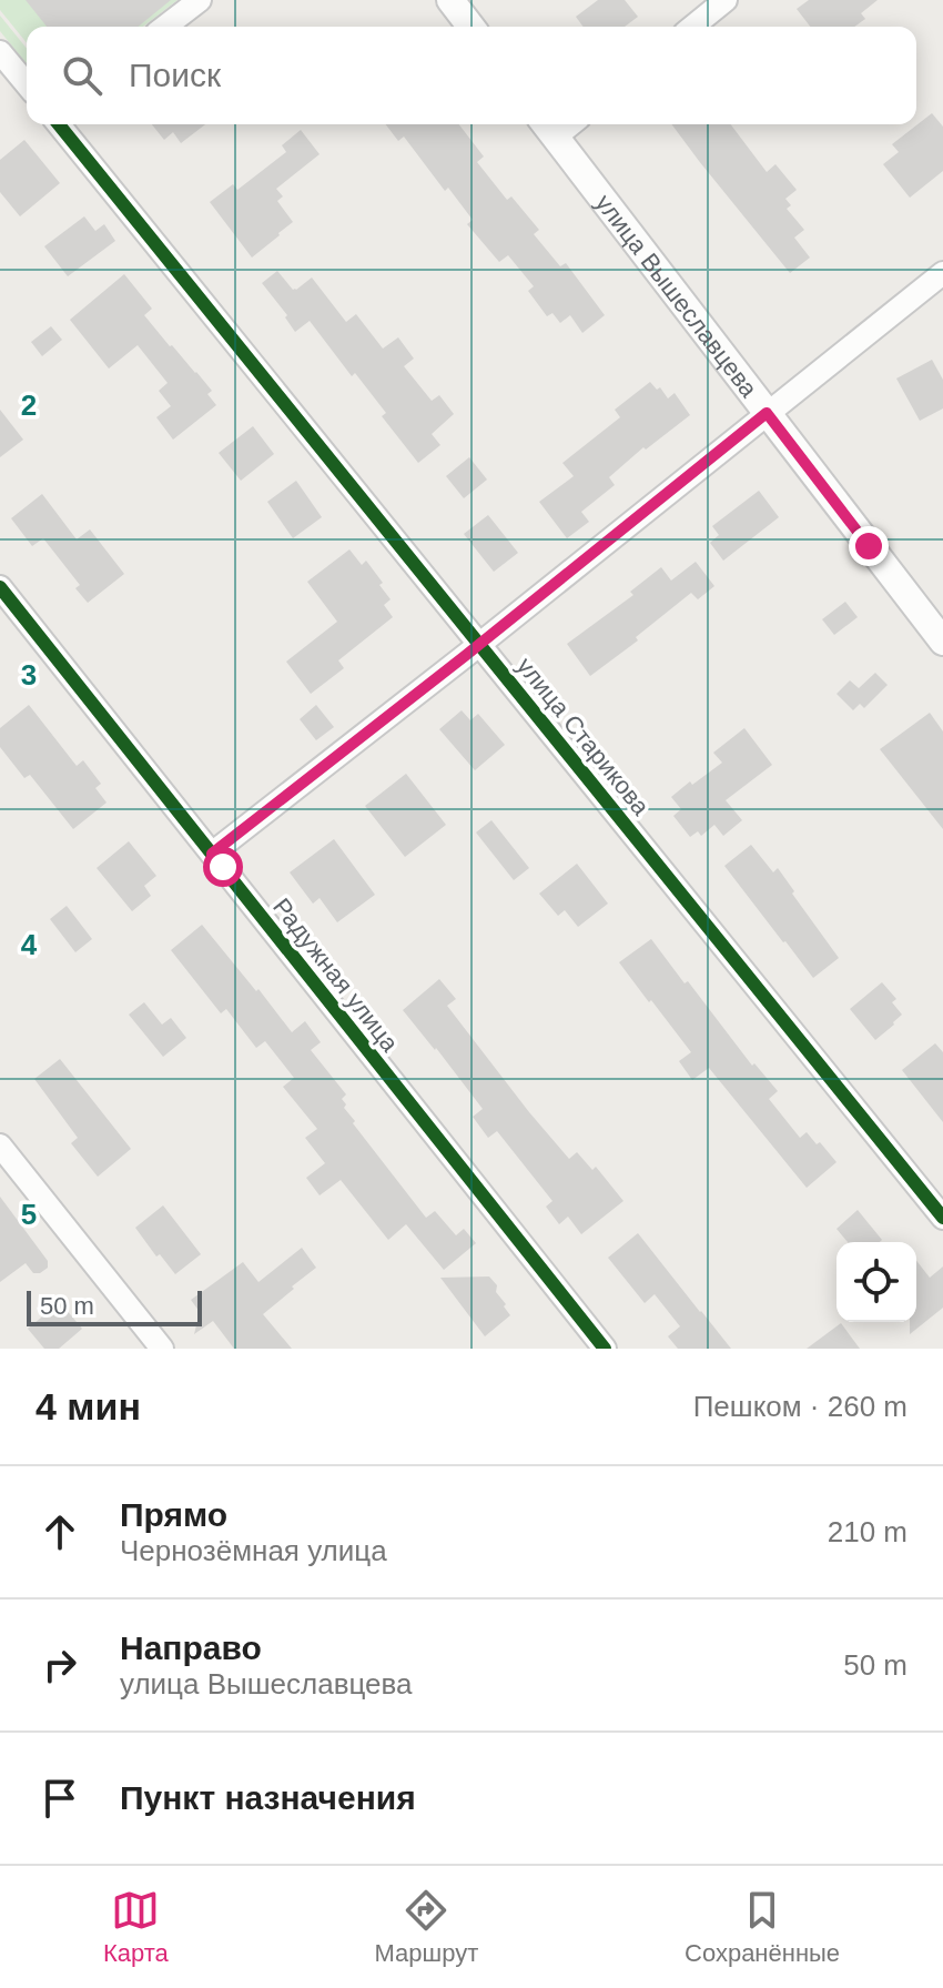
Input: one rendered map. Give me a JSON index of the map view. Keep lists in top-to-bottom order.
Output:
{
  "streets": {
    "street": ["улица Вышеславцева", "улица Старикова", "Радужная улица"]
  },
  "scale_bar": "50 m",
  "page": {
    "search": "Поиск",
    "scale": "50 m",
    "heading": ["4 мин", "Пешком · 260 m"],
    "list": [
      ["Прямо", "Чернозёмная улица", "210 m"],
      ["Направо", "улица Вышеславцева", "50 m"],
      "Пункт назначения"
    ],
    "nav": ["Карта", "Маршрут", "Сохранённые"]
  },
  "grid": {
    "rows": [
      "2",
      "3",
      "4",
      "5"
    ]
  }
}
